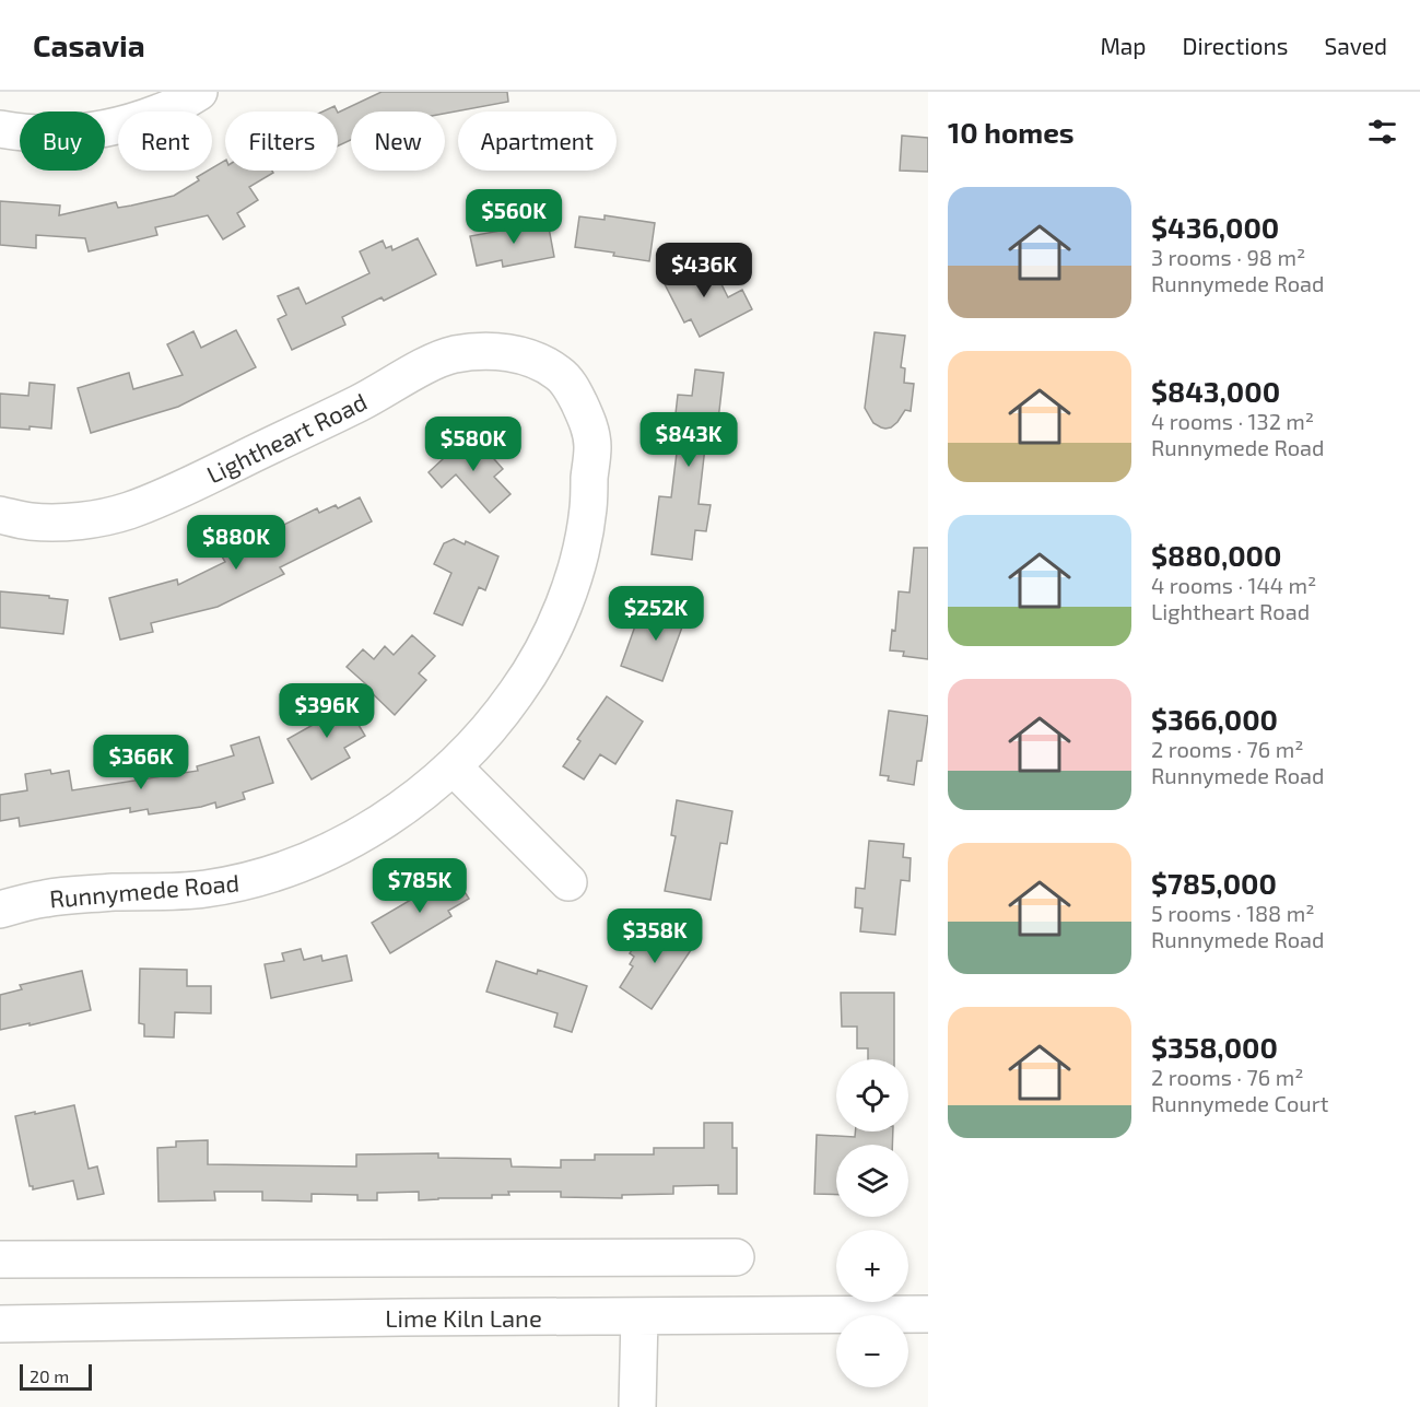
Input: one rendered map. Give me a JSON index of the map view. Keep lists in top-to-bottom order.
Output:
{
  "streets": {
    "street": ["Lightheart Road", "Runnymede Road", "Lime Kiln Lane"]
  },
  "crossings": [
    ["Lightheart Road", "Runnymede Road"]
  ],
  "scale_bar": "20 m",
  "page": {
    "header": "Casavia",
    "nav": ["Map", "Directions", "Saved"],
    "heading": "10 homes",
    "chip": [
      "Buy",
      "Rent",
      "Filters",
      "New",
      "Apartment"
    ],
    "list": [
      {
        "name": "$436,000",
        "note": "3 rooms · 98 m² · Runnymede Road"
      },
      {
        "name": "$843,000",
        "note": "4 rooms · 132 m² · Runnymede Road"
      },
      {
        "name": "$880,000",
        "note": "4 rooms · 144 m² · Lightheart Road"
      },
      {
        "name": "$366,000",
        "note": "2 rooms · 76 m² · Runnymede Road"
      },
      {
        "name": "$785,000",
        "note": "5 rooms · 188 m² · Runnymede Road"
      },
      {
        "name": "$358,000",
        "note": "2 rooms · 76 m² · Runnymede Court"
      }
    ],
    "price": [
      "$560K",
      "$436K",
      "$843K",
      "$580K",
      "$880K",
      "$252K",
      "$396K",
      "$366K",
      "$785K",
      "$358K"
    ],
    "map_buttons": ["+", "−"],
    "scale": "20 m"
  }
}
